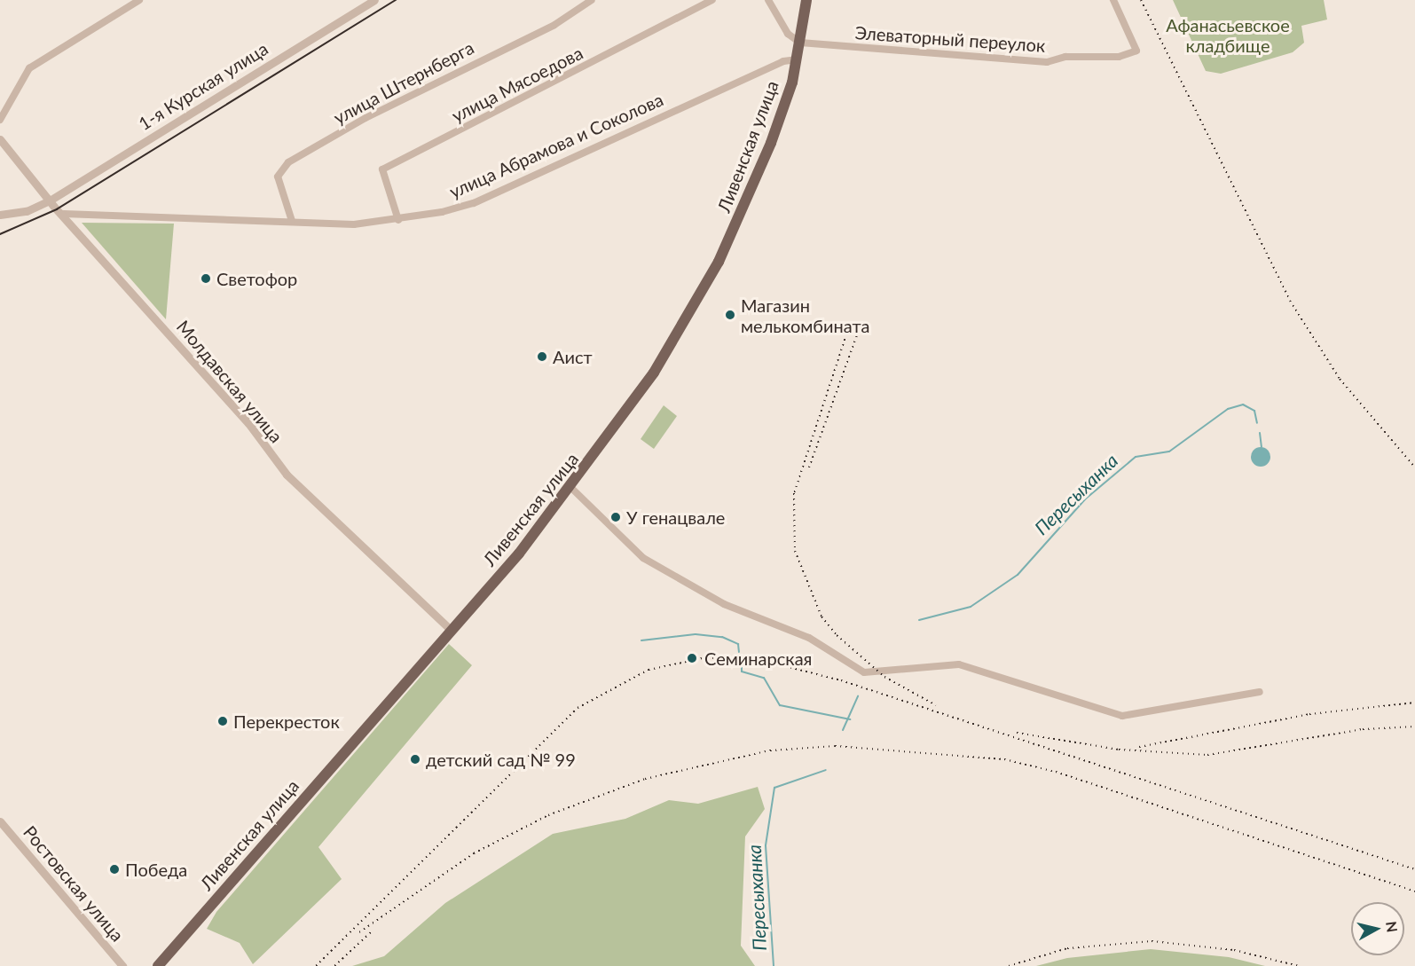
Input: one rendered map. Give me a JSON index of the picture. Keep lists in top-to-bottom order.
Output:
{
  "streets": {
    "main road": ["Ливенская улица"],
    "street": [
      "Элеваторный переулок",
      "улица Штернберга",
      "улица Мясоедова",
      "1-я Курская улица",
      "улица Абрамова и Соколова",
      "Молдавская улица",
      "Ростовская улица"
    ]
  },
  "crossings": [
    ["Элеваторный переулок", "Ливенская улица"],
    ["улица Штернберга", "улица Абрамова и Соколова"],
    ["улица Мясоедова", "улица Абрамова и Соколова"],
    ["1-я Курская улица", "Молдавская улица"],
    ["улица Абрамова и Соколова", "Ливенская улица"],
    ["улица Абрамова и Соколова", "Молдавская улица"],
    ["Ливенская улица", "Молдавская улица"]
  ],
  "water": ["Пересыханка"],
  "parks": ["Афанасьевское кладбище"],
  "places": [
    "Светофор",
    "Магазин мелькомбината",
    "Аист",
    "У генацвале",
    "Семинарская",
    "Перекресток",
    "детский сад № 99",
    "Победа"
  ],
  "north": "right"
}
